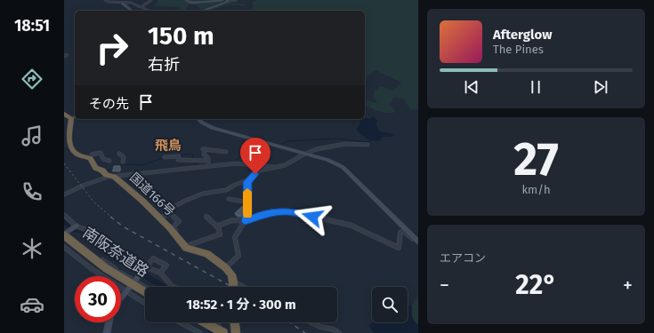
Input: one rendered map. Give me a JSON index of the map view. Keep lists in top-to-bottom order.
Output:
{
  "streets": {
    "highway": ["国道166号", "南阪奈道路"]
  },
  "districts": ["飛鳥"],
  "page": {
    "tabs": "18:51",
    "turn": ["150 m", "右折"],
    "song": ["Afterglow", "The Pines"],
    "then": "その先",
    "tile": [
      ["27", "km/h"],
      "エアコン"
    ],
    "heat": ["−", "22°", "+"],
    "limit": "30",
    "trip": "18:52 · 1 分 · 300 m"
  }
}
